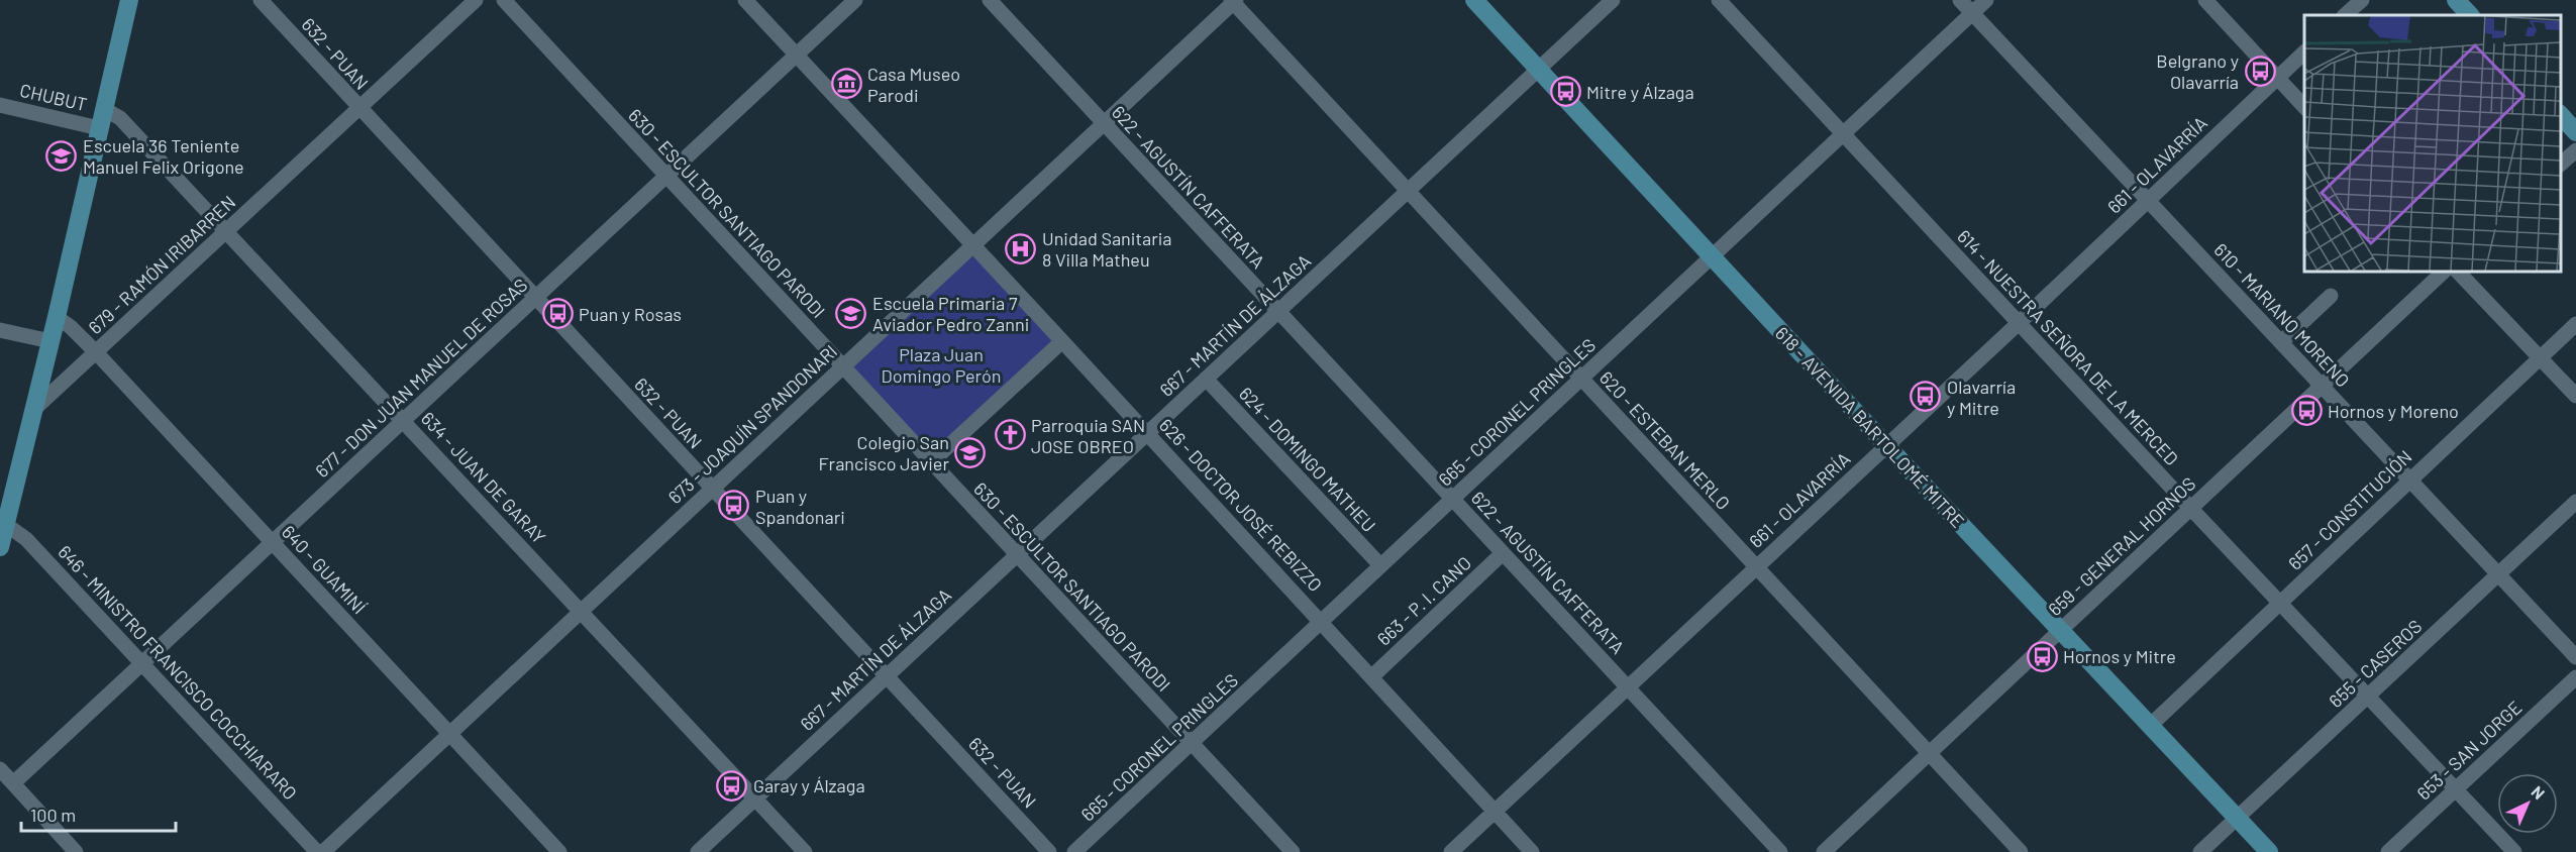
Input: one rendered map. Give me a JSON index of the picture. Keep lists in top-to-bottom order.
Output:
{
  "streets": {
    "main road": ["618 - AVENIDA BARTOLOMÉ MITRE"],
    "street": [
      "632 - PUAN",
      "CHUBUT",
      "661 - OLAVARRÍA",
      "622 - AGUSTÍN CAFFERATA",
      "630 - ESCULTOR SANTIAGO PARODI",
      "679 - RAMÓN IRIBARREN",
      "610 - MARIANO MORENO",
      "667 - MARTÍN DE ÁLZAGA",
      "614 - NUESTRA SEÑORA DE LA MERCED",
      "677 - DON JUAN MANUEL DE ROSAS",
      "665 - CORONEL PRINGLES",
      "673 - JOAQUÍN SPANDONARI",
      "620 - ESTEBAN MERLO",
      "624 - DOMINGO MATHEU",
      "634 - JUAN DE GARAY",
      "626 - DOCTOR JOSÉ REBIZZO",
      "657 - CONSTITUCIÓN",
      "659 - GENERAL HORNOS",
      "640 - GUAMINÍ",
      "663 - P. I. CANO",
      "655 - CASEROS",
      "646 - MINISTRO FRANCISCO COCCHIARARO",
      "653 - SAN JORGE"
    ]
  },
  "crossings": [
    ["632 - PUAN", "679 - RAMÓN IRIBARREN"],
    ["632 - PUAN", "667 - MARTÍN DE ÁLZAGA"],
    ["632 - PUAN", "677 - DON JUAN MANUEL DE ROSAS"],
    ["632 - PUAN", "673 - JOAQUÍN SPANDONARI"],
    ["661 - OLAVARRÍA", "622 - AGUSTÍN CAFFERATA"],
    ["661 - OLAVARRÍA", "610 - MARIANO MORENO"],
    ["661 - OLAVARRÍA", "614 - NUESTRA SEÑORA DE LA MERCED"],
    ["661 - OLAVARRÍA", "618 - AVENIDA BARTOLOMÉ MITRE"],
    ["661 - OLAVARRÍA", "620 - ESTEBAN MERLO"],
    ["661 - OLAVARRÍA", "626 - DOCTOR JOSÉ REBIZZO"],
    ["622 - AGUSTÍN CAFFERATA", "667 - MARTÍN DE ÁLZAGA"],
    ["622 - AGUSTÍN CAFFERATA", "665 - CORONEL PRINGLES"],
    ["622 - AGUSTÍN CAFFERATA", "673 - JOAQUÍN SPANDONARI"],
    ["622 - AGUSTÍN CAFFERATA", "663 - P. I. CANO"],
    ["630 - ESCULTOR SANTIAGO PARODI", "667 - MARTÍN DE ÁLZAGA"],
    ["630 - ESCULTOR SANTIAGO PARODI", "677 - DON JUAN MANUEL DE ROSAS"],
    ["630 - ESCULTOR SANTIAGO PARODI", "665 - CORONEL PRINGLES"],
    ["630 - ESCULTOR SANTIAGO PARODI", "673 - JOAQUÍN SPANDONARI"],
    ["679 - RAMÓN IRIBARREN", "634 - JUAN DE GARAY"],
    ["679 - RAMÓN IRIBARREN", "640 - GUAMINÍ"],
    ["610 - MARIANO MORENO", "665 - CORONEL PRINGLES"],
    ["610 - MARIANO MORENO", "657 - CONSTITUCIÓN"],
    ["610 - MARIANO MORENO", "659 - GENERAL HORNOS"],
    ["610 - MARIANO MORENO", "655 - CASEROS"],
    ["667 - MARTÍN DE ÁLZAGA", "618 - AVENIDA BARTOLOMÉ MITRE"],
    ["667 - MARTÍN DE ÁLZAGA", "620 - ESTEBAN MERLO"],
    ["667 - MARTÍN DE ÁLZAGA", "624 - DOMINGO MATHEU"],
    ["667 - MARTÍN DE ÁLZAGA", "634 - JUAN DE GARAY"],
    ["667 - MARTÍN DE ÁLZAGA", "626 - DOCTOR JOSÉ REBIZZO"],
    ["614 - NUESTRA SEÑORA DE LA MERCED", "665 - CORONEL PRINGLES"],
    ["614 - NUESTRA SEÑORA DE LA MERCED", "657 - CONSTITUCIÓN"],
    ["614 - NUESTRA SEÑORA DE LA MERCED", "659 - GENERAL HORNOS"],
    ["614 - NUESTRA SEÑORA DE LA MERCED", "655 - CASEROS"],
    ["614 - NUESTRA SEÑORA DE LA MERCED", "653 - SAN JORGE"],
    ["677 - DON JUAN MANUEL DE ROSAS", "634 - JUAN DE GARAY"],
    ["677 - DON JUAN MANUEL DE ROSAS", "626 - DOCTOR JOSÉ REBIZZO"],
    ["677 - DON JUAN MANUEL DE ROSAS", "640 - GUAMINÍ"],
    ["677 - DON JUAN MANUEL DE ROSAS", "646 - MINISTRO FRANCISCO COCCHIARARO"],
    ["665 - CORONEL PRINGLES", "618 - AVENIDA BARTOLOMÉ MITRE"],
    ["665 - CORONEL PRINGLES", "620 - ESTEBAN MERLO"],
    ["665 - CORONEL PRINGLES", "624 - DOMINGO MATHEU"],
    ["665 - CORONEL PRINGLES", "626 - DOCTOR JOSÉ REBIZZO"],
    ["673 - JOAQUÍN SPANDONARI", "620 - ESTEBAN MERLO"],
    ["673 - JOAQUÍN SPANDONARI", "634 - JUAN DE GARAY"],
    ["673 - JOAQUÍN SPANDONARI", "626 - DOCTOR JOSÉ REBIZZO"],
    ["673 - JOAQUÍN SPANDONARI", "640 - GUAMINÍ"],
    ["618 - AVENIDA BARTOLOMÉ MITRE", "657 - CONSTITUCIÓN"],
    ["618 - AVENIDA BARTOLOMÉ MITRE", "659 - GENERAL HORNOS"],
    ["618 - AVENIDA BARTOLOMÉ MITRE", "655 - CASEROS"],
    ["620 - ESTEBAN MERLO", "659 - GENERAL HORNOS"],
    ["626 - DOCTOR JOSÉ REBIZZO", "663 - P. I. CANO"]
  ],
  "parks": ["Plaza Juan Domingo Perón"],
  "places": {
    "bus stop": [
      "Belgrano y Olavarría",
      "Mitre y Álzaga",
      "Puan y Rosas",
      "Olavarría y Mitre",
      "Hornos y Moreno",
      "Puan y Spandonari",
      "Hornos y Mitre",
      "Garay y Álzaga"
    ],
    "museum": ["Casa Museo Parodi"],
    "school or university": ["Escuela 36 Teniente Manuel Felix Origone", "Escuela Primaria 7 Aviador Pedro Zanni", "Colegio San Francisco Javier"],
    "hospital": ["Unidad Sanitaria 8 Villa Matheu"],
    "church": ["Parroquia SAN JOSE OBREO"]
  },
  "scale_bar": "100 m",
  "north": "top right"
}
